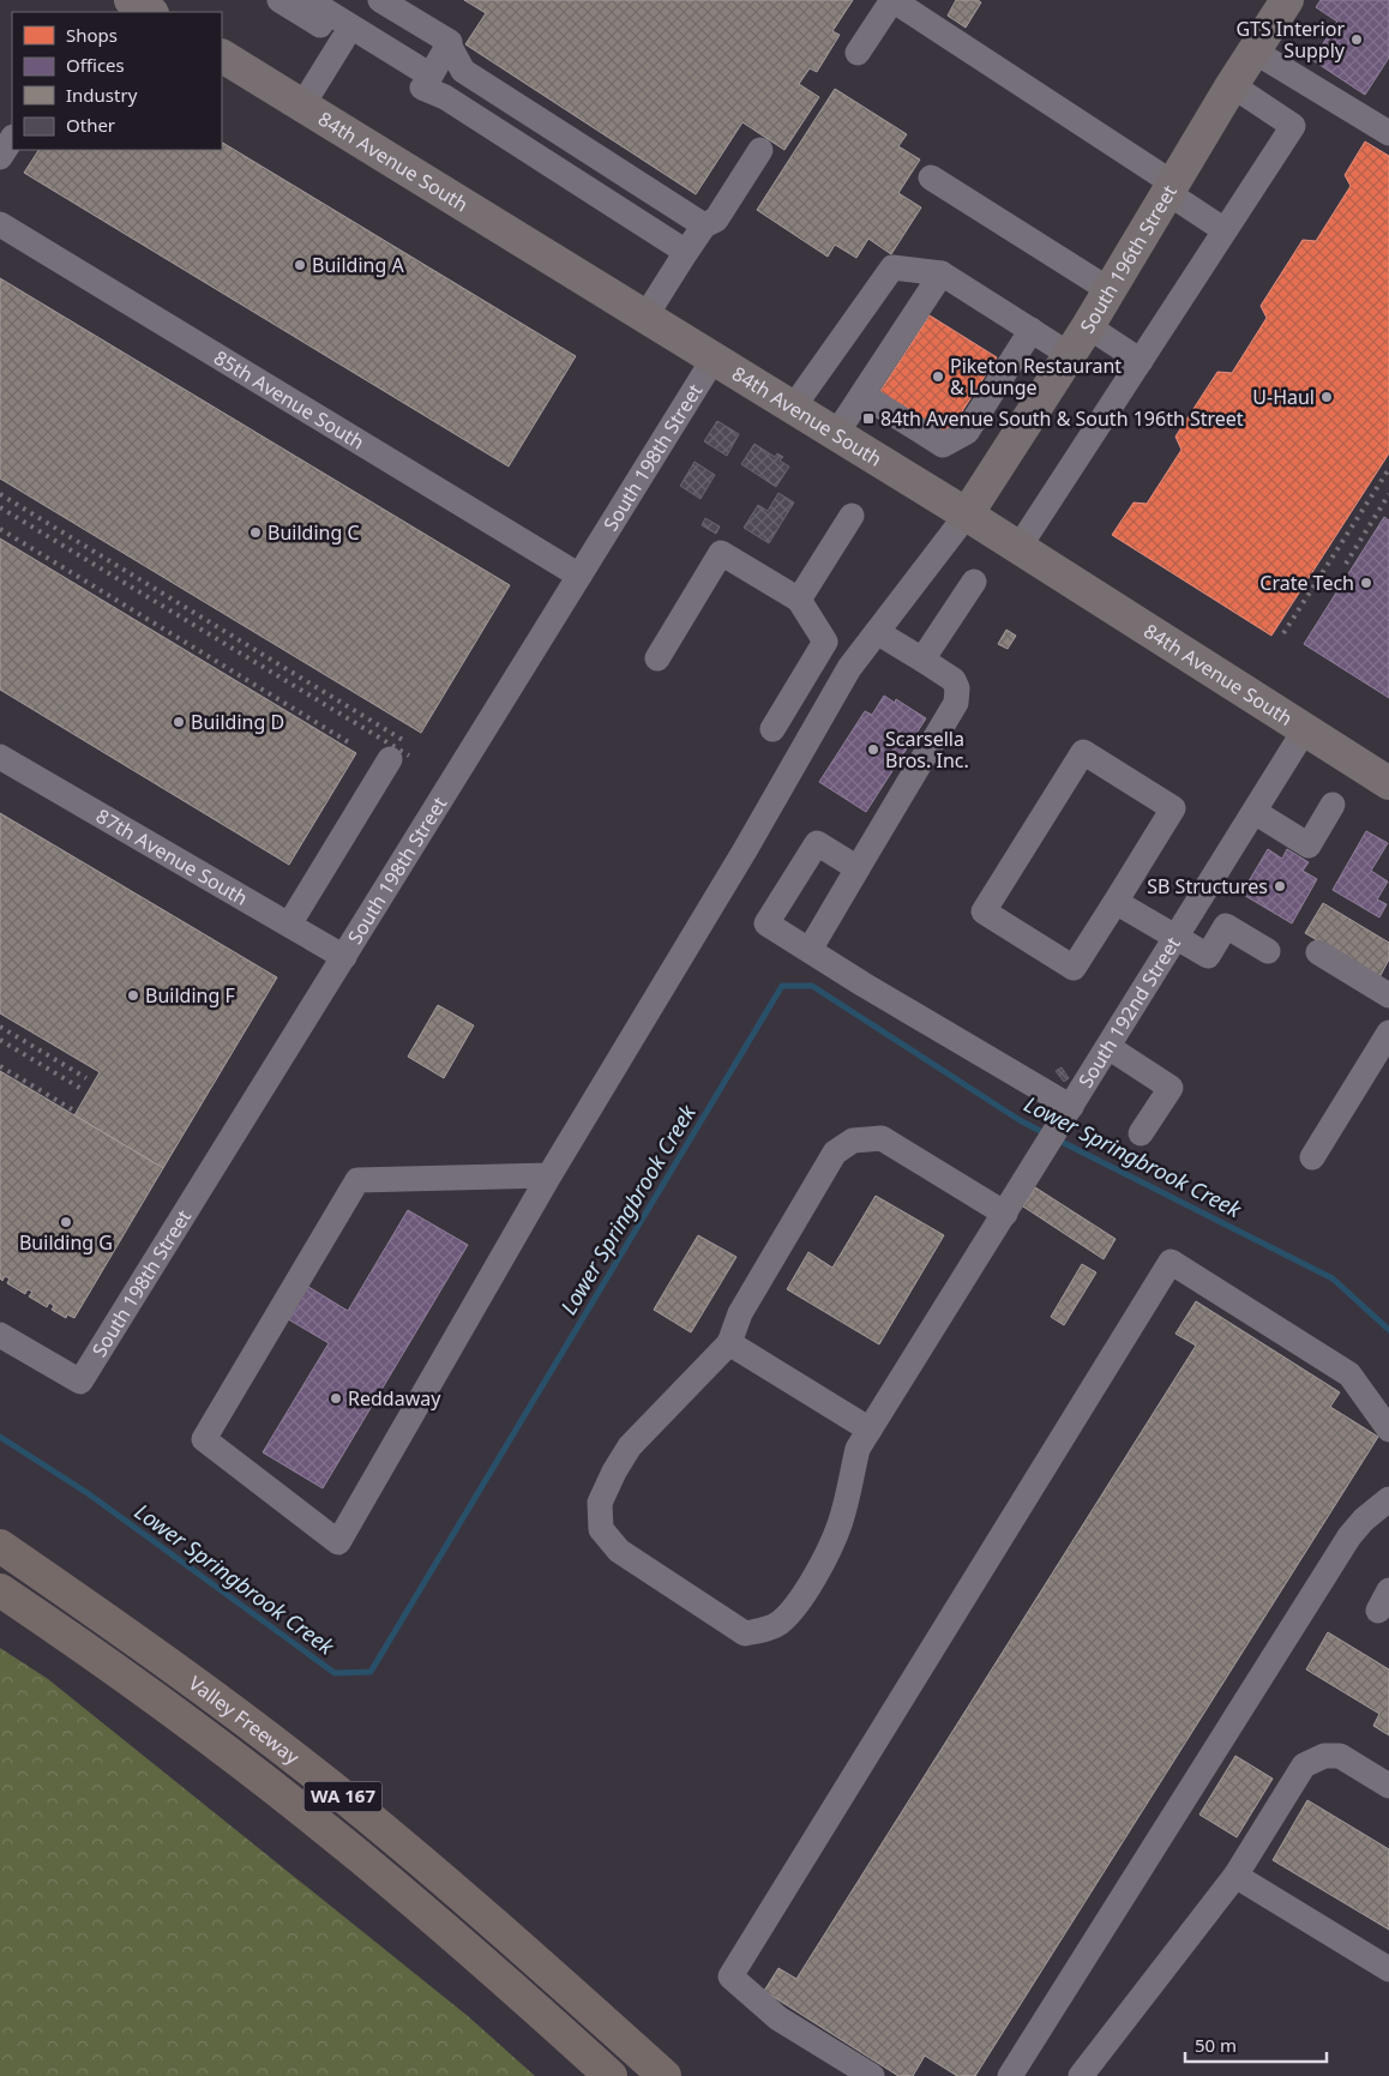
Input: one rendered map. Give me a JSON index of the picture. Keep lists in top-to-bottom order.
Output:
{
  "streets": {
    "highway": ["Valley Freeway", "WA 167"],
    "main road": ["84th Avenue South", "South 196th Street"],
    "street": [
      "85th Avenue South",
      "South 198th Street",
      "87th Avenue South",
      "South 192nd Street"
    ]
  },
  "crossings": [
    ["84th Avenue South", "South 196th Street"],
    ["84th Avenue South", "South 198th Street"],
    ["84th Avenue South", "South 192nd Street"],
    ["85th Avenue South", "South 198th Street"],
    ["South 198th Street", "87th Avenue South"]
  ],
  "water": ["Lower Springbrook Creek"],
  "places": {
    "other": [
      "GTS Interior Supply",
      "Building A",
      "Piketon Restaurant & Lounge",
      "U-Haul",
      "Building C",
      "Crate Tech",
      "Building D",
      "Scarsella Bros. Inc.",
      "SB Structures",
      "Building F",
      "Building G",
      "Reddaway"
    ],
    "transit": ["84th Avenue South & South 196th Street"]
  },
  "legend": [
    "Shops",
    "Offices",
    "Industry",
    "Other"
  ],
  "scale_bar": "50 m"
}
